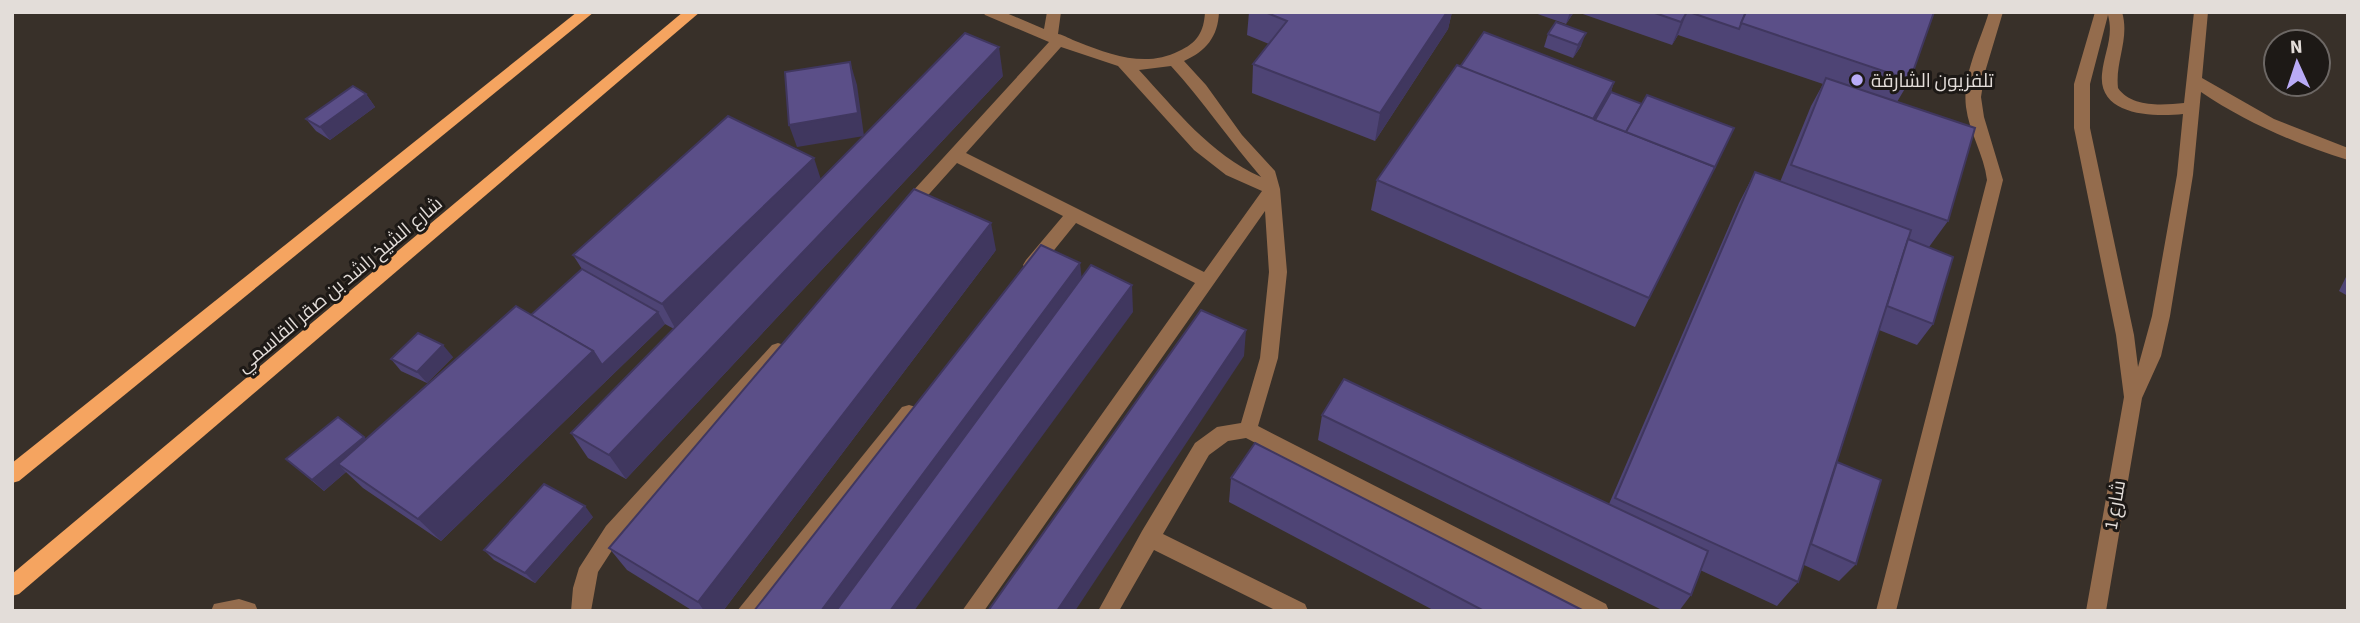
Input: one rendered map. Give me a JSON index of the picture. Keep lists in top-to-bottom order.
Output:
{
  "streets": {
    "main road": ["شارع الشيخ راشد بن صقر القاسمي"],
    "street": ["شارع 1"]
  },
  "places": ["تلفزيون الشارقة"],
  "north": "top"
}
